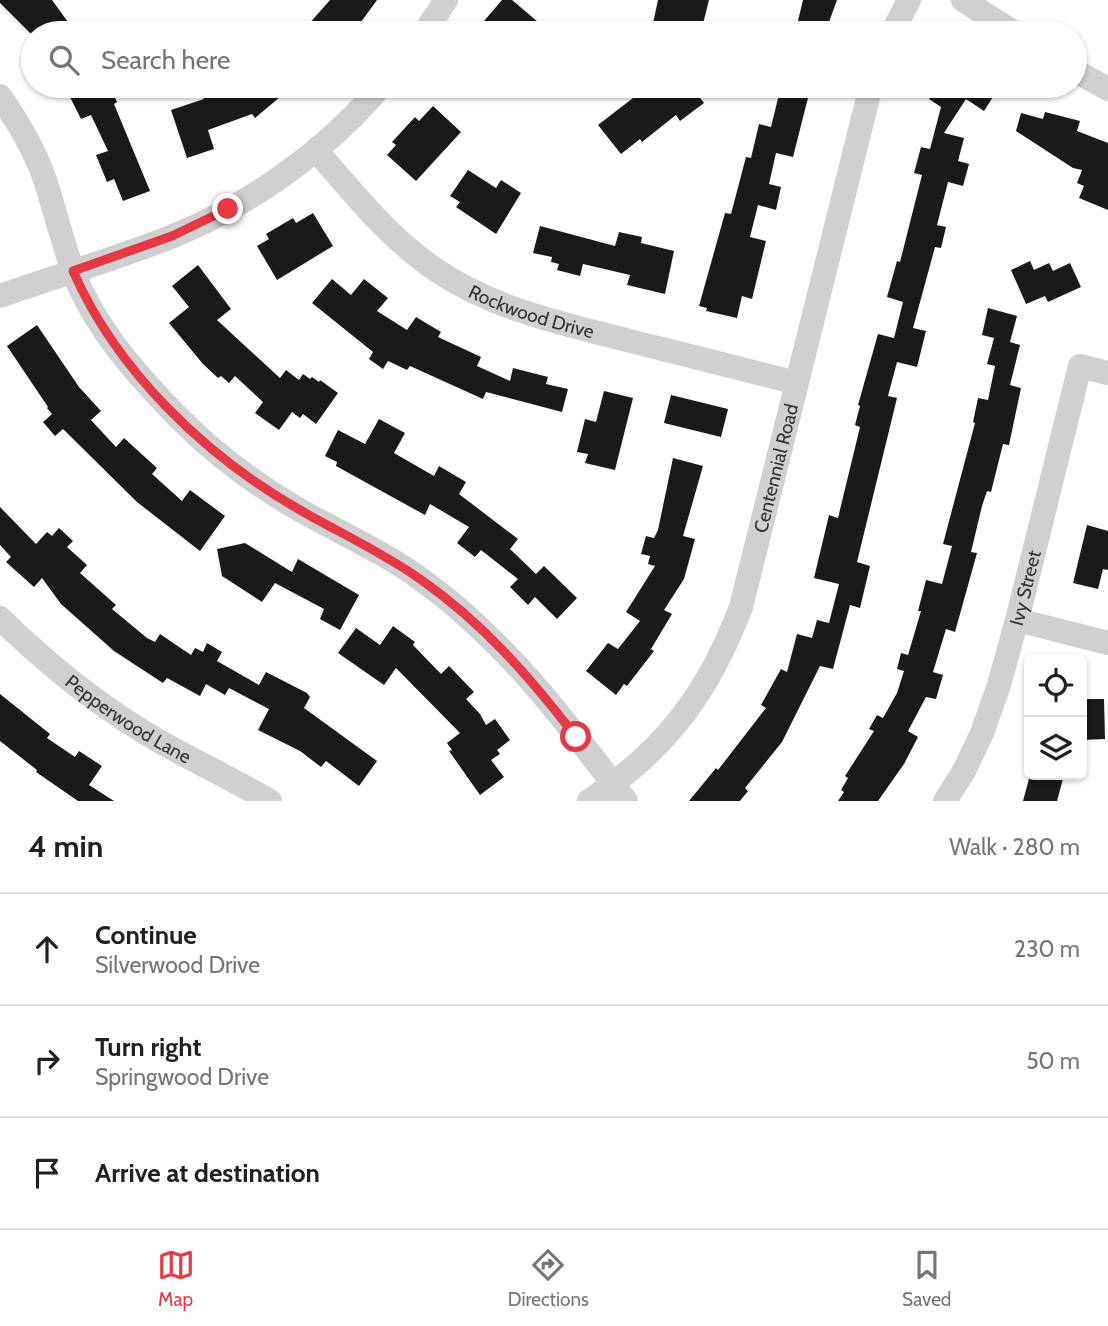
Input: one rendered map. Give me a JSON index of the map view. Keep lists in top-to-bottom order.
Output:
{
  "streets": {
    "street": [
      "Rockwood Drive",
      "Centennial Road",
      "Ivy Street",
      "Pepperwood Lane"
    ]
  },
  "crossings": [
    ["Rockwood Drive", "Centennial Road"]
  ],
  "page": {
    "search": "Search here",
    "heading": ["4 min", "Walk · 280 m"],
    "list": [
      ["Continue", "Silverwood Drive", "230 m"],
      ["Turn right", "Springwood Drive", "50 m"],
      "Arrive at destination"
    ],
    "nav": ["Map", "Directions", "Saved"]
  }
}
